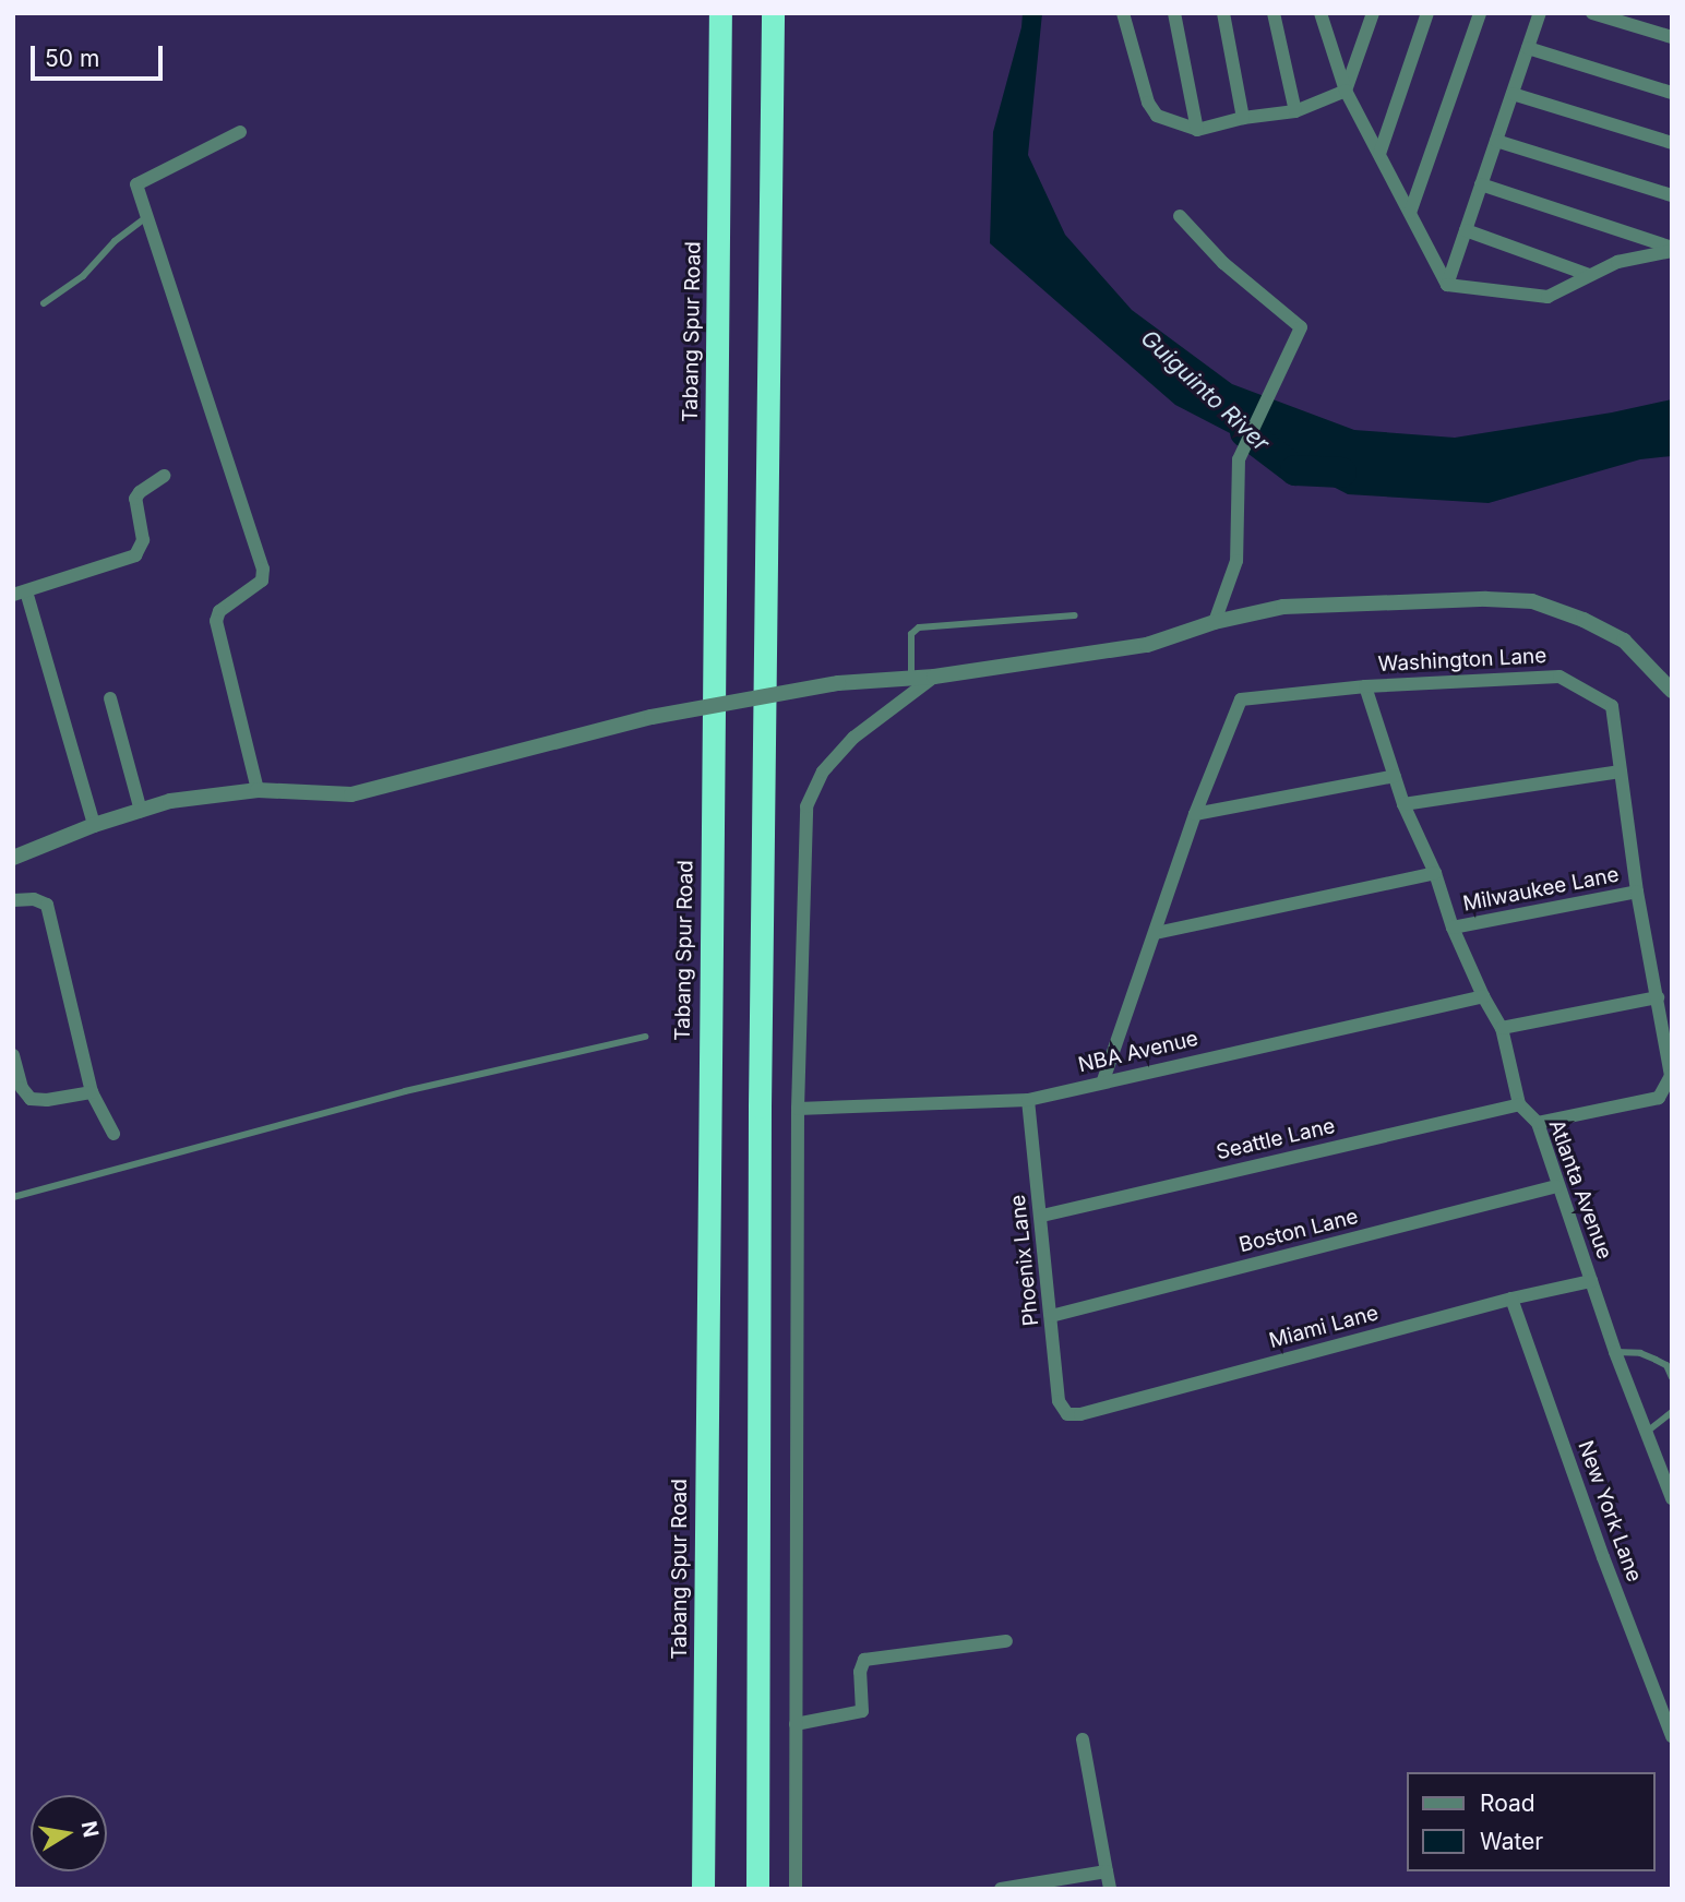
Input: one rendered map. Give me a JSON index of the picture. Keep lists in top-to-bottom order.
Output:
{
  "streets": {
    "highway": ["Tabang Spur Road"],
    "street": [
      "Washington Lane",
      "Milwaukee Lane",
      "NBA Avenue",
      "Seattle Lane",
      "Atlanta Avenue",
      "Boston Lane",
      "Phoenix Lane",
      "Miami Lane",
      "New York Lane"
    ]
  },
  "crossings": [
    ["Washington Lane", "Milwaukee Lane"],
    ["Washington Lane", "Atlanta Avenue"],
    ["Milwaukee Lane", "Atlanta Avenue"],
    ["NBA Avenue", "Atlanta Avenue"],
    ["NBA Avenue", "Phoenix Lane"],
    ["Seattle Lane", "Atlanta Avenue"],
    ["Seattle Lane", "Phoenix Lane"],
    ["Atlanta Avenue", "Boston Lane"],
    ["Atlanta Avenue", "Miami Lane"],
    ["Boston Lane", "Phoenix Lane"],
    ["Phoenix Lane", "Miami Lane"],
    ["Miami Lane", "New York Lane"]
  ],
  "water": ["Guiguinto River"],
  "legend": ["Road", "Water"],
  "scale_bar": "50 m",
  "north": "right"
}
